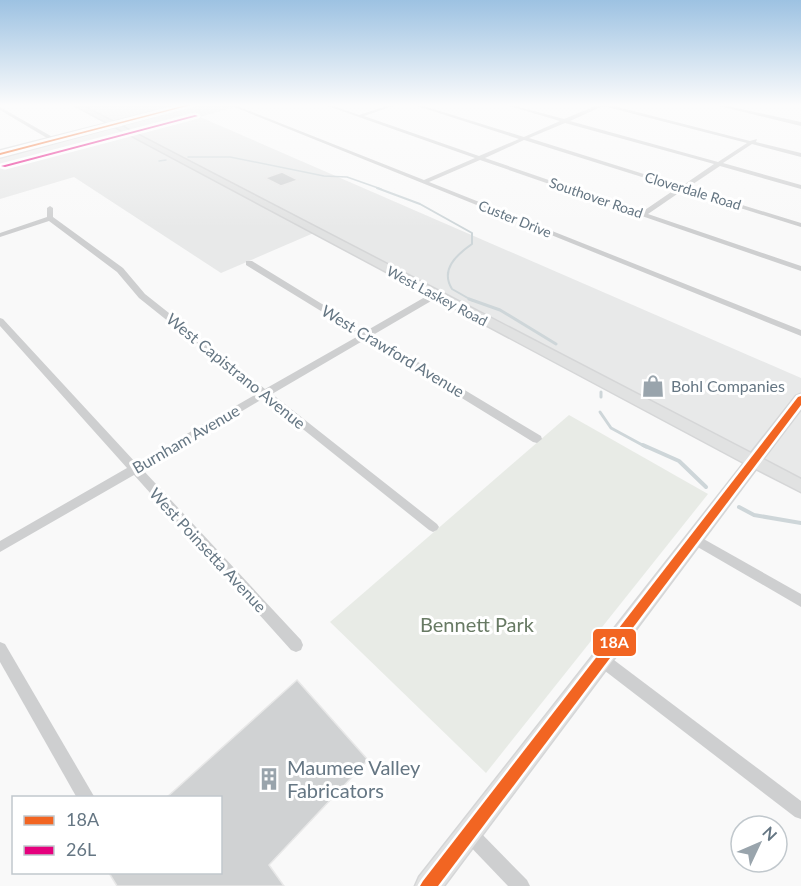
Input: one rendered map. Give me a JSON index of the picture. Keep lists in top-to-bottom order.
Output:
{
  "streets": {
    "main road": ["West Laskey Road"],
    "street": [
      "Cloverdale Road",
      "Southover Road",
      "Custer Drive",
      "West Crawford Avenue",
      "West Capistrano Avenue",
      "Burnham Avenue",
      "West Poinsetta Avenue"
    ]
  },
  "crossings": [
    ["West Laskey Road", "Burnham Avenue"],
    ["West Crawford Avenue", "Burnham Avenue"],
    ["West Capistrano Avenue", "Burnham Avenue"],
    ["Burnham Avenue", "West Poinsetta Avenue"]
  ],
  "parks": ["Bennett Park"],
  "places": {
    "shop": ["Bohl Companies"],
    "building": ["Maumee Valley Fabricators"]
  },
  "lines": ["transit line 18A", "transit line 26L"],
  "legend": ["18A", "26L"],
  "north": "top right"
}
